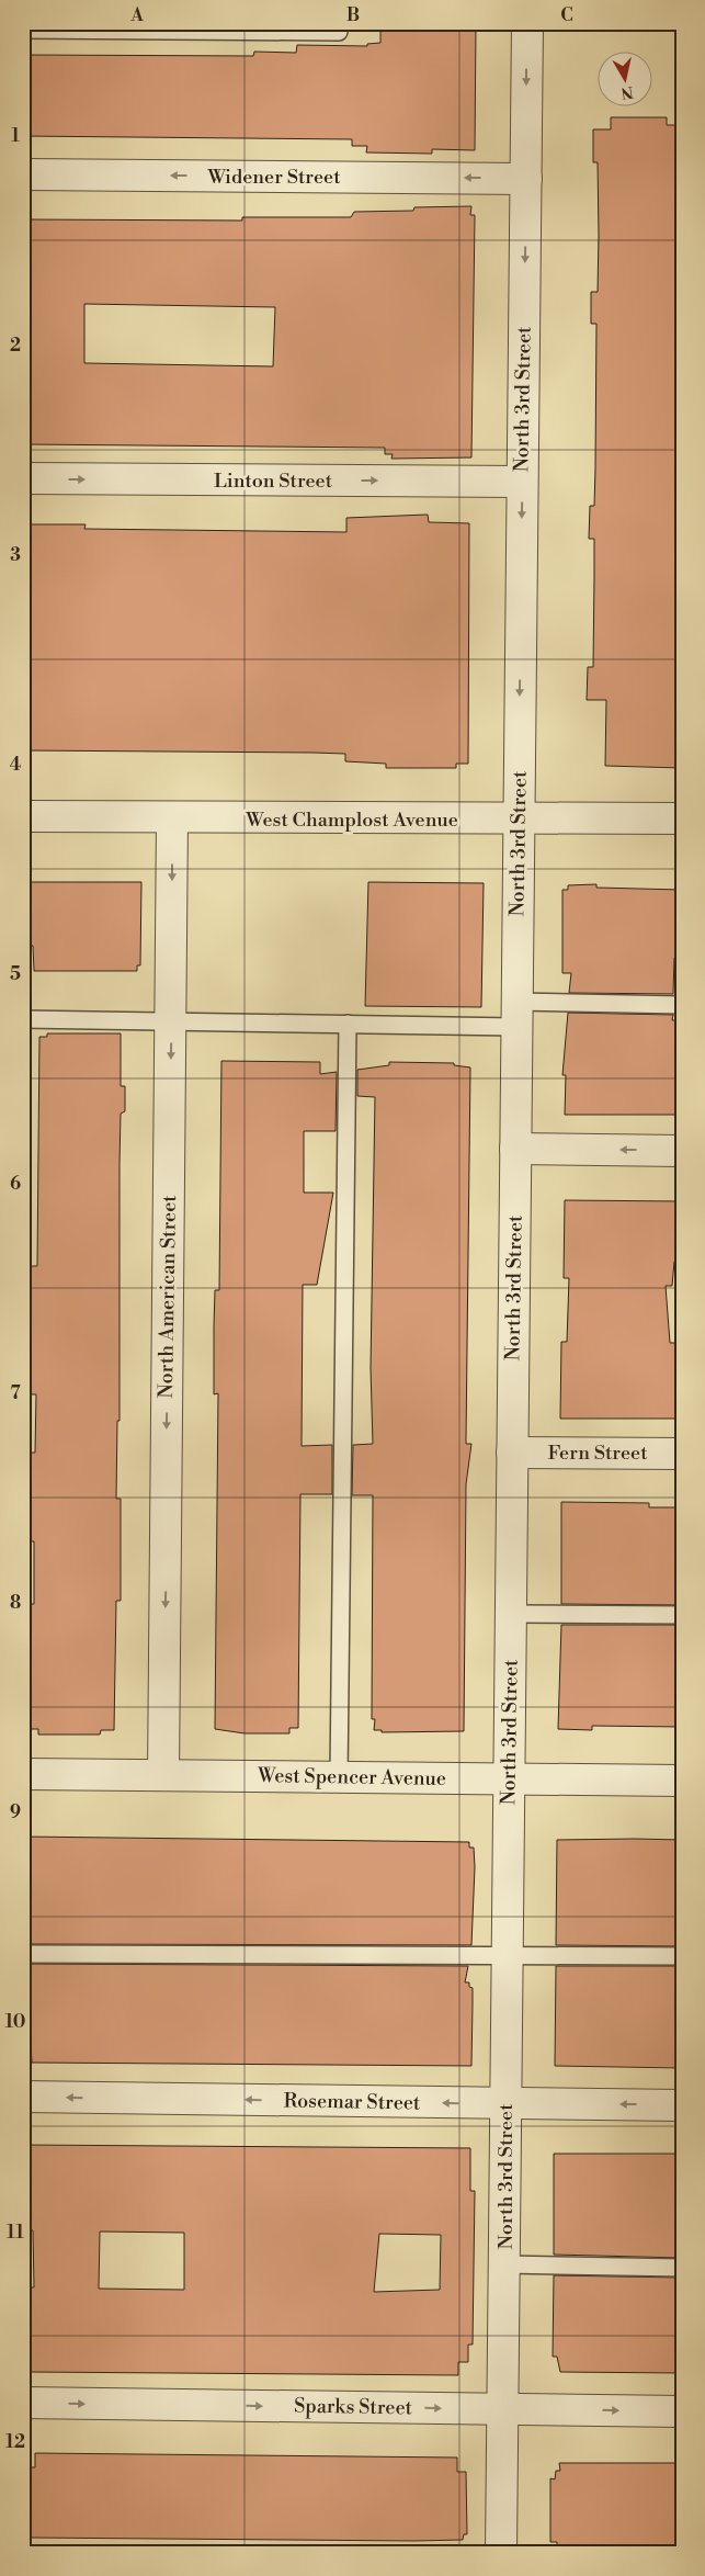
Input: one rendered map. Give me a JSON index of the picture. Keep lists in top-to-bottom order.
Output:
{
  "streets": {
    "street": [
      "Widener Street",
      "North 3rd Street",
      "Linton Street",
      "West Champlost Avenue",
      "North American Street",
      "Fern Street",
      "West Spencer Avenue",
      "Rosemar Street",
      "Sparks Street"
    ]
  },
  "crossings": [
    ["Widener Street", "North 3rd Street"],
    ["North 3rd Street", "Linton Street"],
    ["North 3rd Street", "West Champlost Avenue"],
    ["North 3rd Street", "Fern Street"],
    ["North 3rd Street", "West Spencer Avenue"],
    ["North 3rd Street", "Rosemar Street"],
    ["North 3rd Street", "Sparks Street"],
    ["West Champlost Avenue", "North American Street"],
    ["North American Street", "West Spencer Avenue"]
  ],
  "one_way": [
    "Widener Street",
    "Linton Street",
    "North American Street",
    "Rosemar Street",
    "Sparks Street"
  ],
  "north": "bottom",
  "grid": {
    "columns": ["A", "B", "C"],
    "rows": [
      "1",
      "2",
      "3",
      "4",
      "5",
      "6",
      "7",
      "8",
      "9",
      "10",
      "11",
      "12"
    ]
  }
}
